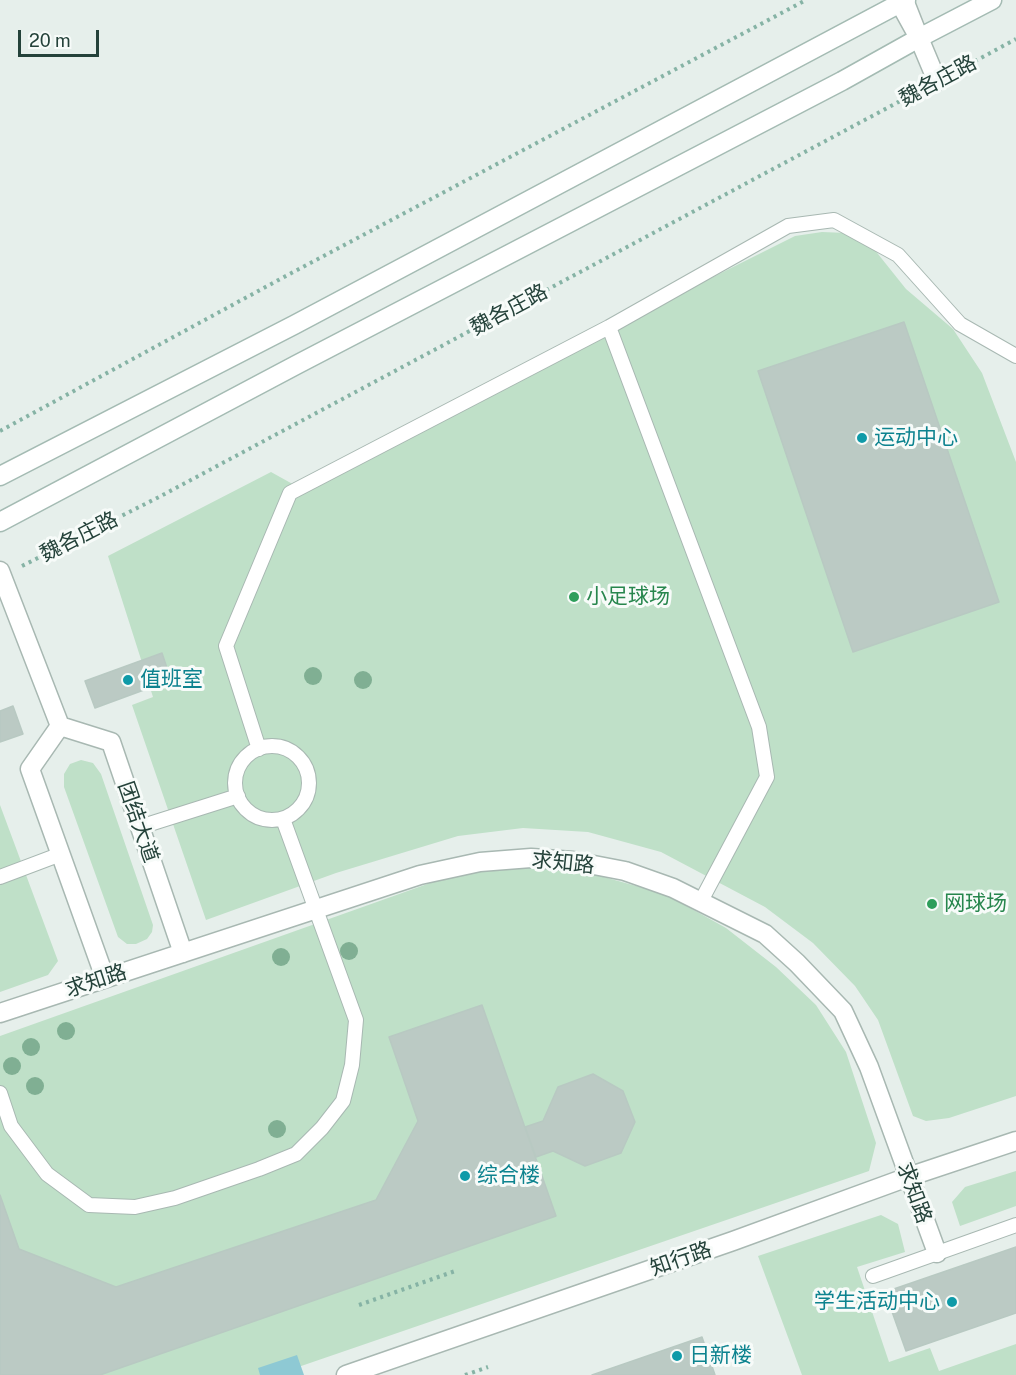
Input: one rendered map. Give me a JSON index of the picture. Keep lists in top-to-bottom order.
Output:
{
  "streets": {
    "street": ["团结大道", "求知路", "知行路"],
    "path": ["魏各庄路"]
  },
  "crossings": [
    ["团结大道", "求知路"],
    ["求知路", "知行路"]
  ],
  "places": [
    "运动中心",
    "小足球场",
    "值班室",
    "网球场",
    "综合楼",
    "学生活动中心",
    "日新楼"
  ],
  "scale_bar": "20 m"
}
